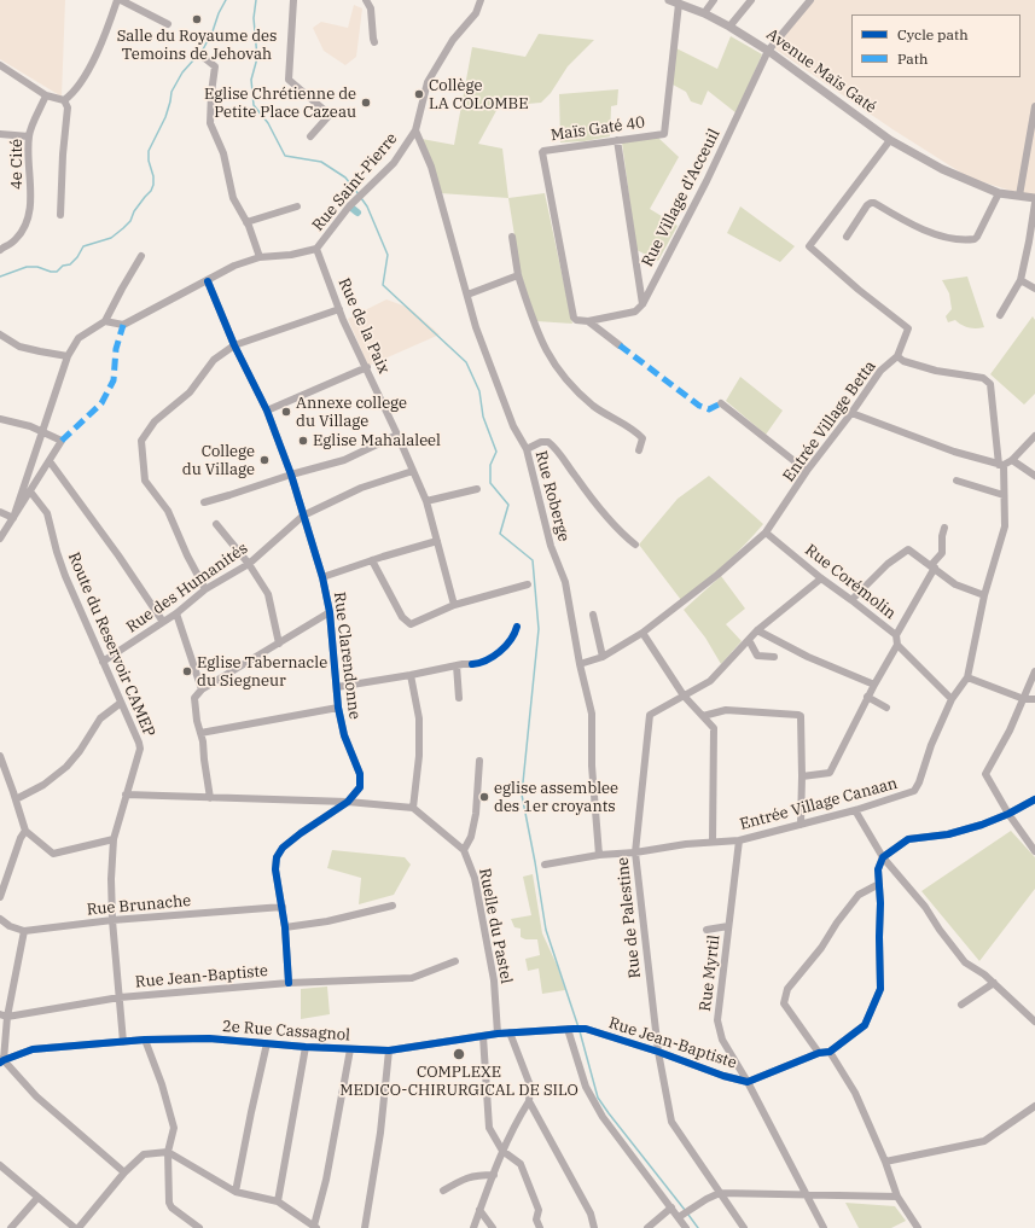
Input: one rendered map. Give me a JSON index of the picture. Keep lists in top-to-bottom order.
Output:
{
  "streets": {
    "street": [
      "Avenue Maïs Gaté",
      "Maïs Gaté 40",
      "4e Cité",
      "Rue Saint-Pierre",
      "Rue Village d'Acceuil",
      "Rue de la Paix",
      "Entrée Village Betta",
      "Rue Roberge",
      "Rue Corémolin",
      "Rue des Humanités",
      "Route du Reservoir CAMEP",
      "Rue Clarendonne",
      "Entrée Village Canaan",
      "Rue Brunache",
      "Rue de Palestine",
      "Ruelle du Pastel",
      "Rue Myrtil",
      "Rue Jean-Baptiste",
      "2e Rue Cassagnol"
    ]
  },
  "crossings": [
    ["Avenue Maïs Gaté", "Maïs Gaté 40"],
    ["Avenue Maïs Gaté", "Rue Village d'Acceuil"],
    ["Avenue Maïs Gaté", "Entrée Village Betta"],
    ["Rue Saint-Pierre", "Rue de la Paix"],
    ["Rue Saint-Pierre", "Rue Roberge"],
    ["Rue Saint-Pierre", "Rue Clarendonne"],
    ["Rue de la Paix", "Rue des Humanités"],
    ["Entrée Village Betta", "Rue Roberge"],
    ["Entrée Village Betta", "Rue Corémolin"],
    ["Entrée Village Betta", "Entrée Village Canaan"],
    ["Rue Roberge", "Entrée Village Canaan"],
    ["Rue Corémolin", "Rue de Palestine"],
    ["Rue des Humanités", "Route du Reservoir CAMEP"],
    ["Rue des Humanités", "Rue Clarendonne"],
    ["Route du Reservoir CAMEP", "Rue Brunache"],
    ["Route du Reservoir CAMEP", "Rue Jean-Baptiste"],
    ["Route du Reservoir CAMEP", "2e Rue Cassagnol"],
    ["Rue Clarendonne", "Rue Brunache"],
    ["Rue Clarendonne", "Rue Jean-Baptiste"],
    ["Entrée Village Canaan", "Rue de Palestine"],
    ["Entrée Village Canaan", "Rue Myrtil"],
    ["Rue de Palestine", "Rue Jean-Baptiste"],
    ["Ruelle du Pastel", "2e Rue Cassagnol"],
    ["Rue Myrtil", "Rue Jean-Baptiste"],
    ["Rue Jean-Baptiste", "2e Rue Cassagnol"]
  ],
  "places": [
    "Salle du Royaume des Temoins de Jehovah",
    "Collège LA COLOMBE",
    "Eglise Chrétienne de Petite Place Cazeau",
    "Annexe college du Village",
    "Eglise Mahalaleel",
    "College du Village",
    "Eglise Tabernacle du Siegneur",
    "eglise assemblee des 1er croyants",
    "COMPLEXE MEDICO-CHIRURGICAL DE SILO"
  ],
  "legend": ["Cycle path", "Path"]
}
